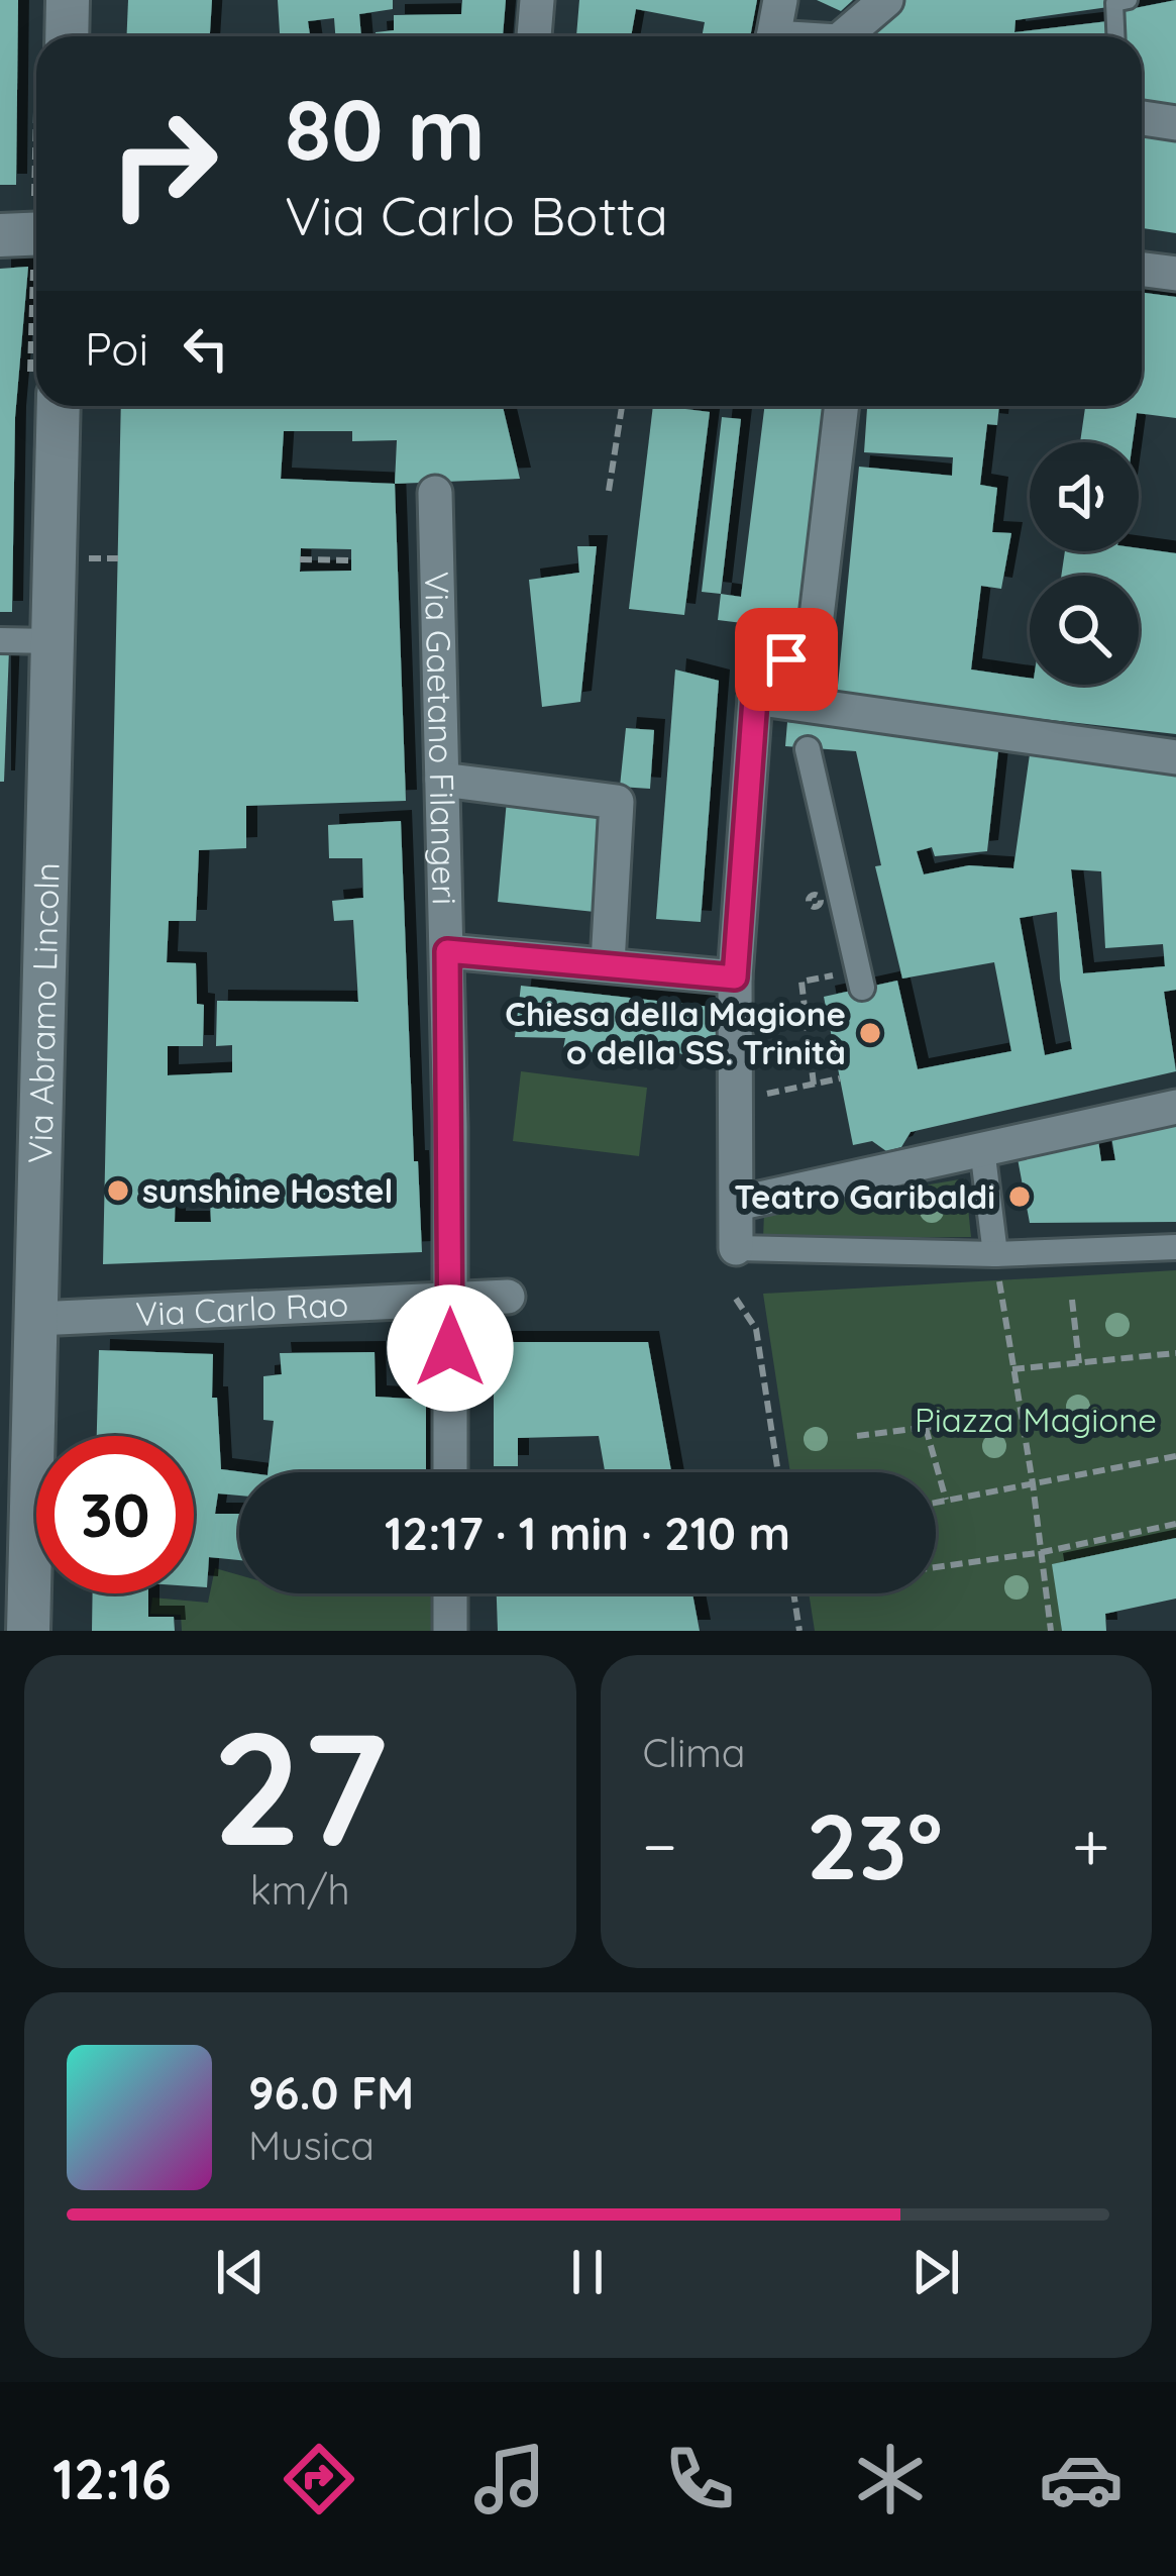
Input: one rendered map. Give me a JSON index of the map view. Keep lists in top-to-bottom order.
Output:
{
  "streets": {
    "street": ["Via Gaetano Filangeri", "Via Abramo Lincoln", "Via Carlo Rao"]
  },
  "crossings": [
    ["Via Abramo Lincoln", "Via Carlo Rao"]
  ],
  "parks": ["Piazza Magione"],
  "places": ["Chiesa della Magione o della SS. Trinità", "sunshine Hostel", "Teatro Garibaldi"],
  "page": {
    "turn": ["80 m", "Via Carlo Botta"],
    "then": "Poi",
    "limit": "30",
    "trip": "12:17 · 1 min · 210 m",
    "tile": [
      ["27", "km/h"],
      "Clima"
    ],
    "heat": ["−", "23°", "+"],
    "song": ["96.0 FM", "Musica"],
    "tabs": "12:16"
  }
}
